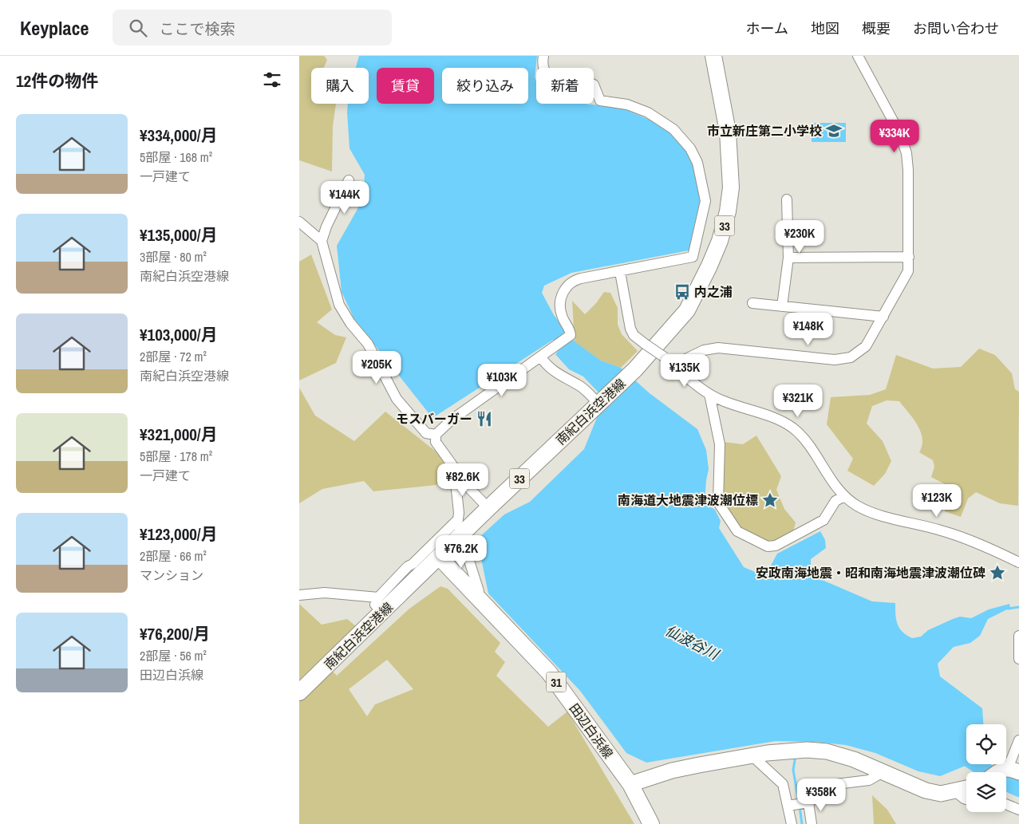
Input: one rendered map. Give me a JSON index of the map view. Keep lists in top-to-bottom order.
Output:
{
  "streets": {
    "main road": [
      "33",
      "南紀白浜空港線",
      "31",
      "田辺白浜線"
    ]
  },
  "crossings": [
    ["南紀白浜空港線", "田辺白浜線"]
  ],
  "water": ["仙波谷川"],
  "places": {
    "school or university": ["市立新庄第二小学校"],
    "bus stop": ["内之浦"],
    "restaurant": ["モスバーガー"],
    "place": ["南海道大地震津波潮位標", "安政南海地震・昭和南海地震津波潮位碑"]
  },
  "page": {
    "header": "Keyplace",
    "search": "ここで検索",
    "nav": [
      "ホーム",
      "地図",
      "概要",
      "お問い合わせ"
    ],
    "heading": "12件の物件",
    "chip": [
      "購入",
      "賃貸",
      "絞り込み",
      "新着"
    ],
    "list": [
      {
        "name": "¥334,000/月",
        "note": "5部屋 · 168 m² · 一戸建て"
      },
      {
        "name": "¥135,000/月",
        "note": "3部屋 · 80 m² · 南紀白浜空港線"
      },
      {
        "name": "¥103,000/月",
        "note": "2部屋 · 72 m² · 南紀白浜空港線"
      },
      {
        "name": "¥321,000/月",
        "note": "5部屋 · 178 m² · 一戸建て"
      },
      {
        "name": "¥123,000/月",
        "note": "2部屋 · 66 m² · マンション"
      },
      {
        "name": "¥76,200/月",
        "note": "2部屋 · 56 m² · 田辺白浜線"
      }
    ],
    "price": [
      "¥334K",
      "¥144K",
      "¥230K",
      "¥148K",
      "¥205K",
      "¥135K",
      "¥103K",
      "¥321K",
      "¥82.6K",
      "¥123K",
      "¥76.2K",
      "¥358K"
    ]
  }
}
